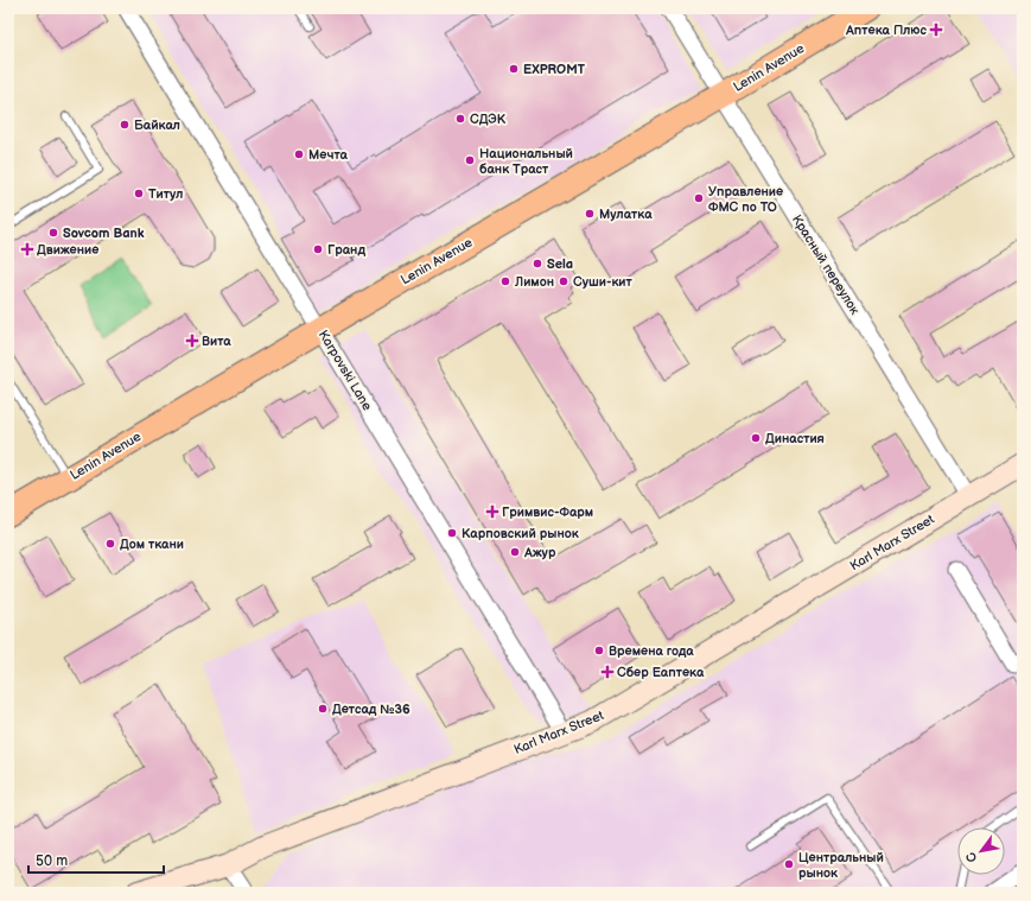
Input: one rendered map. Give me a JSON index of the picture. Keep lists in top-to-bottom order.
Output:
{
  "streets": {
    "main road": ["Lenin Avenue"],
    "street": ["Красный переулок", "Karpovski Lane", "Karl Marx Street"]
  },
  "crossings": [
    ["Lenin Avenue", "Красный переулок"],
    ["Lenin Avenue", "Karpovski Lane"],
    ["Красный переулок", "Karl Marx Street"],
    ["Karpovski Lane", "Karl Marx Street"]
  ],
  "places": {
    "health": [
      "Аптека Плюс",
      "Движение",
      "Вита",
      "Гримвис-Фарм",
      "Сбер Еаптека"
    ],
    "other": [
      "EXPROMT",
      "СДЭК",
      "Байкал",
      "Мечта",
      "Национальный банк Траст",
      "Титул",
      "Управление ФМС по ТО",
      "Мулатка",
      "Sovcom Bank",
      "Гранд",
      "Sela",
      "Лимон",
      "Суши-кит",
      "Династия",
      "Карповский рынок",
      "Дом ткани",
      "Ажур",
      "Времена года",
      "Детсад №36",
      "Центральный рынок"
    ]
  },
  "scale_bar": "50 m",
  "north": "bottom left"
}
